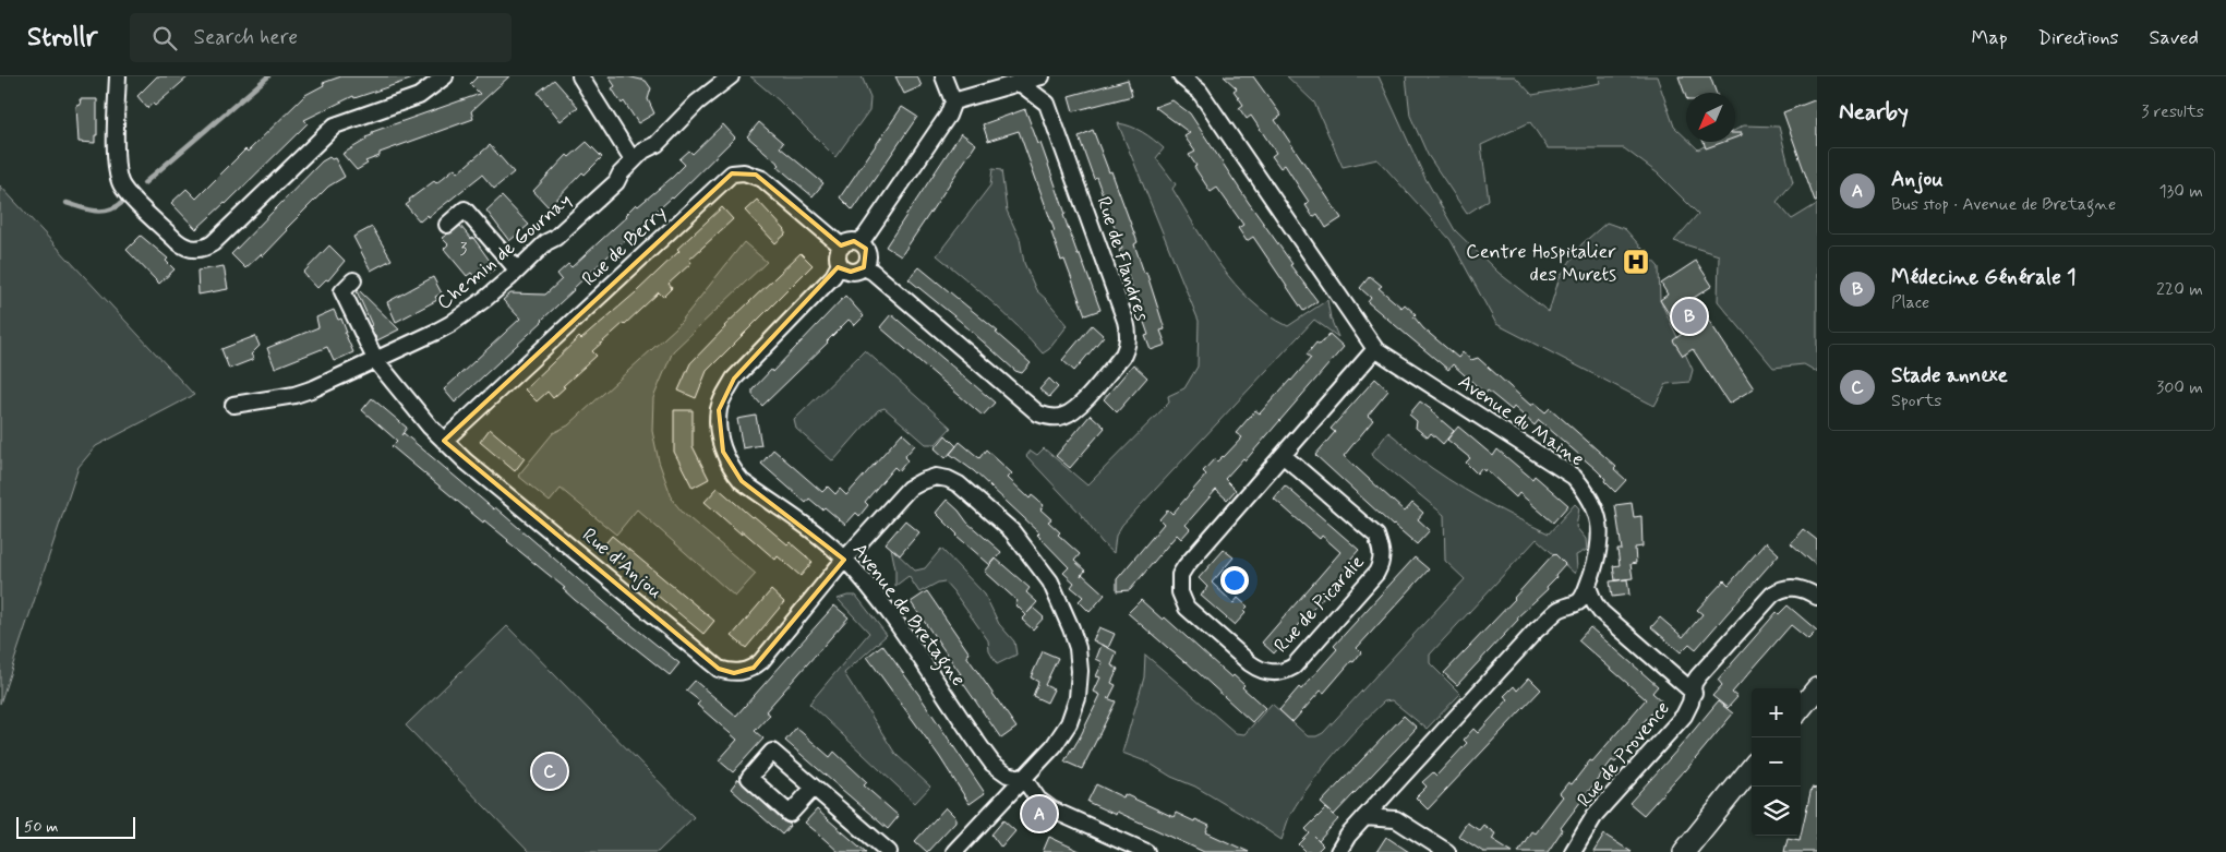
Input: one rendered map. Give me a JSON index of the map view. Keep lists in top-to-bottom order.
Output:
{
  "streets": {
    "street": [
      "Rue de Berry",
      "Chemin de Gournay",
      "Rue de Flandres",
      "Avenue du Maine",
      "Rue d'Anjou",
      "Rue de Picardie",
      "Avenue de Bretagne",
      "Rue de Provence"
    ]
  },
  "crossings": [
    ["Rue de Berry", "Rue de Flandres"],
    ["Rue de Berry", "Rue d'Anjou"],
    ["Rue de Berry", "Avenue de Bretagne"],
    ["Chemin de Gournay", "Rue d'Anjou"],
    ["Rue de Flandres", "Avenue de Bretagne"],
    ["Avenue du Maine", "Rue de Picardie"],
    ["Rue d'Anjou", "Avenue de Bretagne"]
  ],
  "places": {
    "hospital": ["Centre Hospitalier des Murets"]
  },
  "house_numbers": ["3"],
  "scale_bar": "50 m",
  "north": "bottom left",
  "page": {
    "header": "Strollr",
    "search": "Search here",
    "nav": ["Map", "Directions", "Saved"],
    "heading": ["Nearby", "3 results"],
    "list": [
      {
        "mark": "A",
        "name": "Anjou",
        "note": "Bus stop · Avenue de Bretagne",
        "value": "130 m"
      },
      {
        "mark": "B",
        "name": "Médecine Générale 1",
        "note": "Place",
        "value": "220 m"
      },
      {
        "mark": "C",
        "name": "Stade annexe",
        "note": "Sports",
        "value": "300 m"
      }
    ],
    "pins": ["B", "C", "A"],
    "map_buttons": ["+", "−"],
    "scale": "50 m"
  }
}
